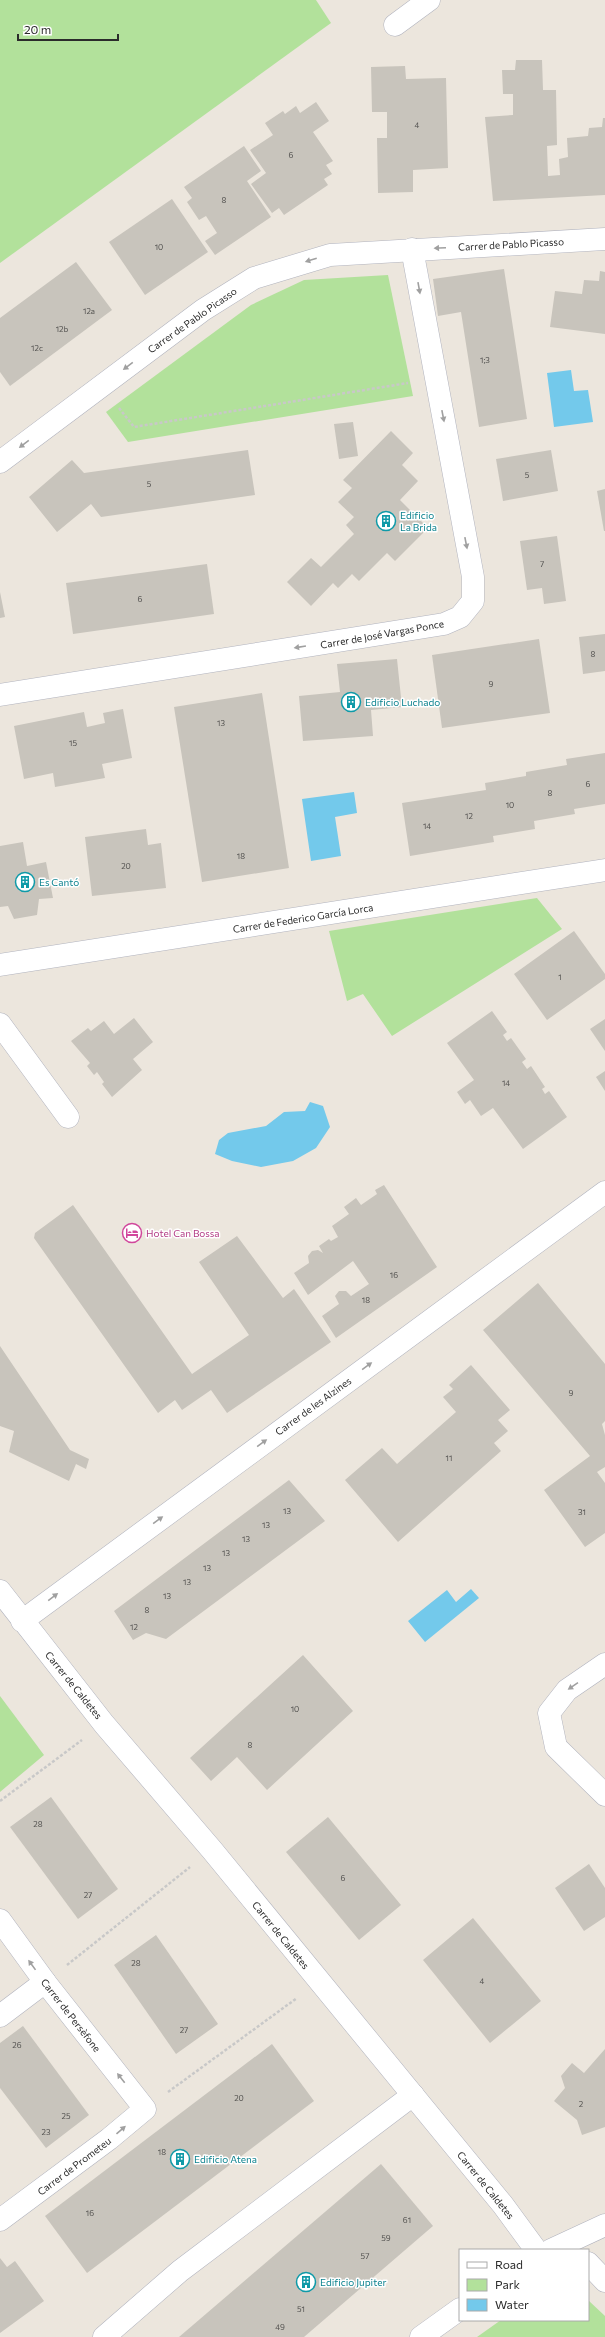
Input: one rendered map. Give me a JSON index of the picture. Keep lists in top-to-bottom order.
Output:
{
  "streets": {
    "street": [
      "Carrer de Pablo Picasso",
      "Carrer de José Vargas Ponce",
      "Carrer de Federico García Lorca",
      "Carrer de les Alzines",
      "Carrer de Caldetes",
      "Carrer de Persèfone",
      "Carrer de Prometeu"
    ]
  },
  "crossings": [
    ["Carrer de Pablo Picasso", "Carrer de José Vargas Ponce"],
    ["Carrer de les Alzines", "Carrer de Caldetes"],
    ["Carrer de Persèfone", "Carrer de Prometeu"]
  ],
  "one_way": ["Carrer de Pablo Picasso", "Carrer de les Alzines", "Carrer de Persèfone"],
  "places": {
    "building": [
      "Edificio La Brida",
      "Edificio Luchado",
      "Es Cantó",
      "Edificio Atena",
      "Edificio Jupiter"
    ],
    "hotel": ["Hotel Can Bossa"]
  },
  "house_numbers": [
    "4",
    "6",
    "8",
    "10",
    "12a",
    "12b",
    "12c",
    "1;3",
    "5",
    "5",
    "7",
    "6",
    "8",
    "9",
    "13",
    "15",
    "6",
    "8",
    "10",
    "12",
    "14",
    "18",
    "20",
    "1",
    "14",
    "16",
    "18",
    "9",
    "11",
    "13",
    "31",
    "13",
    "13",
    "13",
    "13",
    "13",
    "13",
    "8",
    "12",
    "10",
    "8",
    "28",
    "6",
    "27",
    "28",
    "4",
    "27",
    "26",
    "20",
    "2",
    "25",
    "23",
    "18",
    "16",
    "61",
    "59",
    "57",
    "51",
    "49"
  ],
  "legend": ["Road", "Park", "Water"],
  "scale_bar": "20 m"
}
